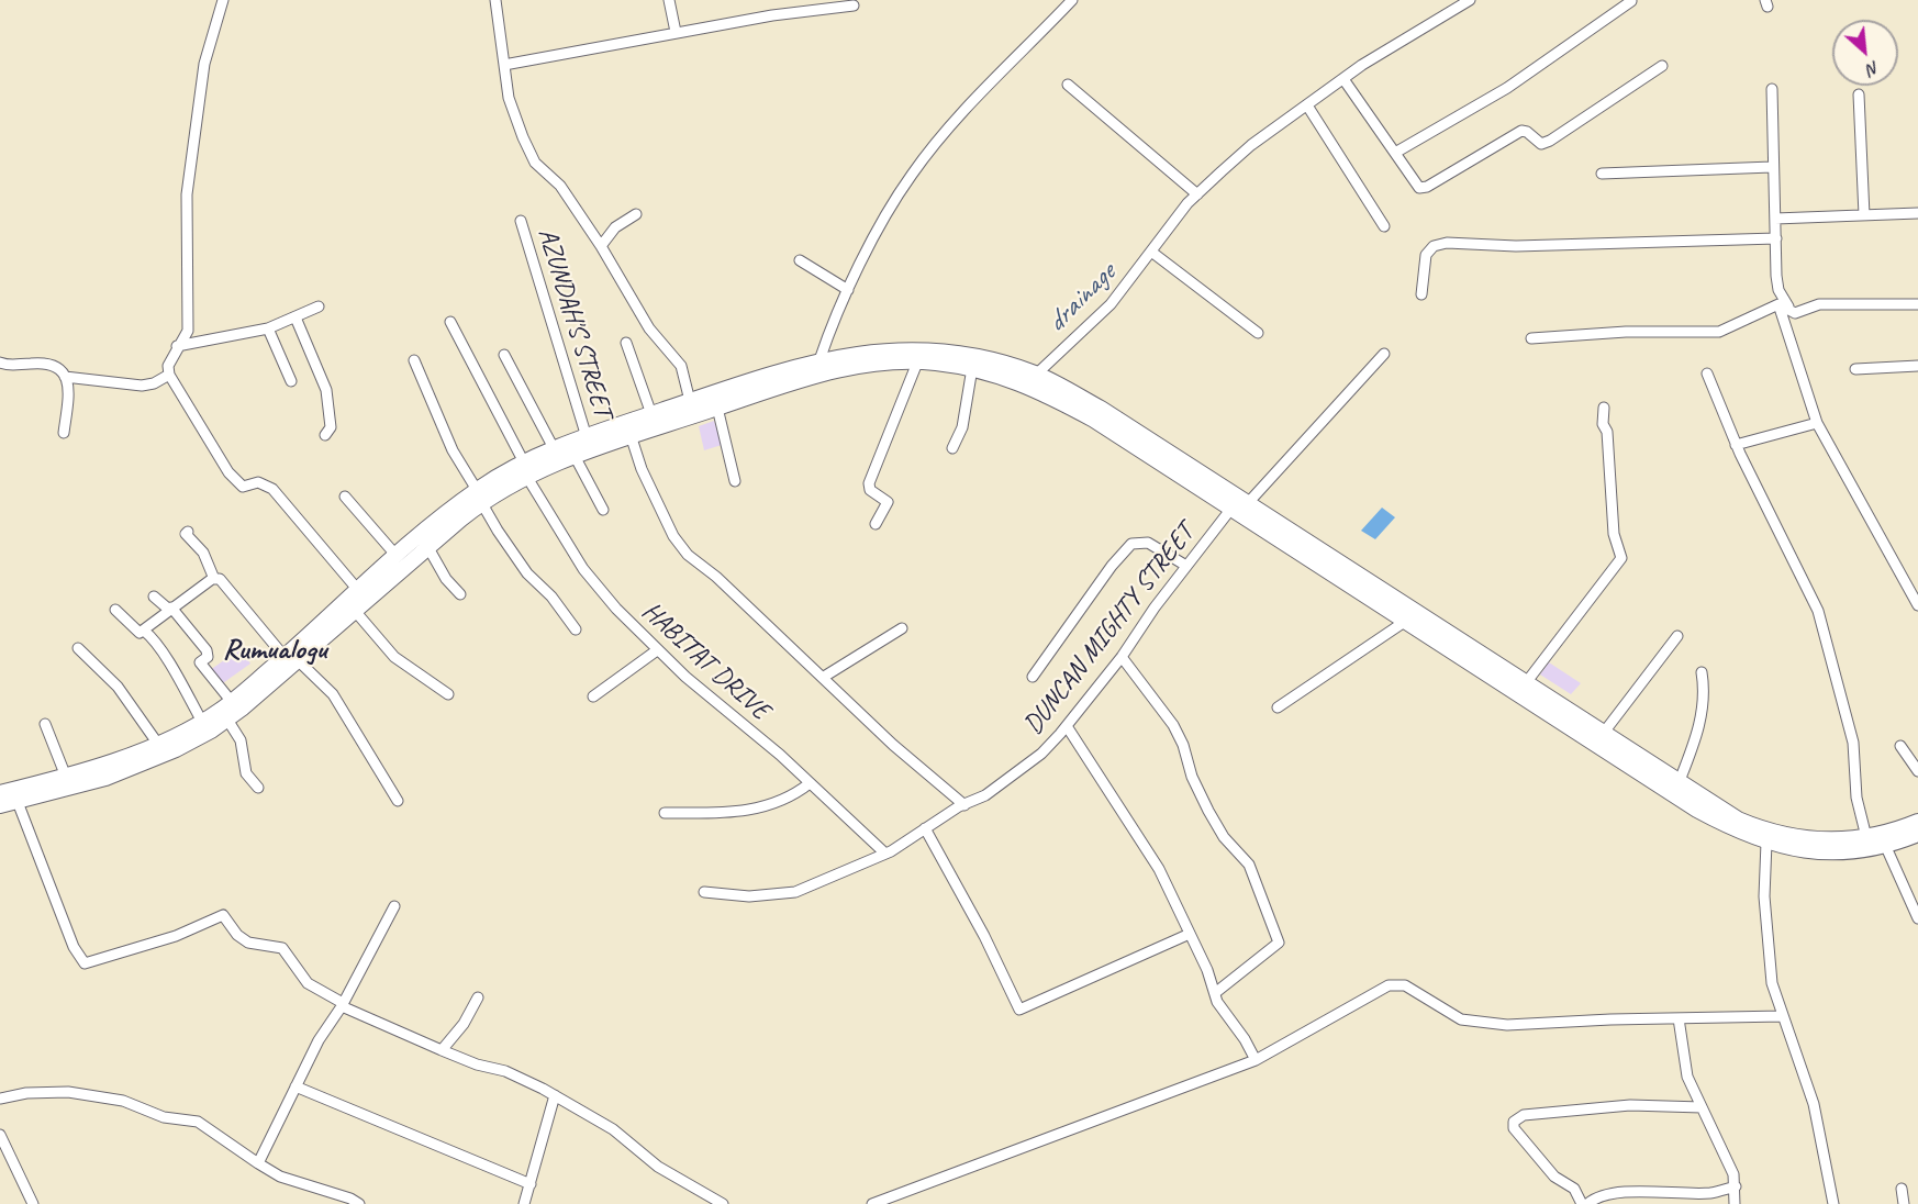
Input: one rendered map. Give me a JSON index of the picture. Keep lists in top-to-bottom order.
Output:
{
  "streets": {
    "street": ["AZUNDAH'S STREET", "DUNCAN MIGHTY STREET", "HABITAT DRIVE"]
  },
  "crossings": [
    ["DUNCAN MIGHTY STREET", "HABITAT DRIVE"]
  ],
  "districts": ["Rumualogu"],
  "water": ["drainage"],
  "north": "bottom right"
}
